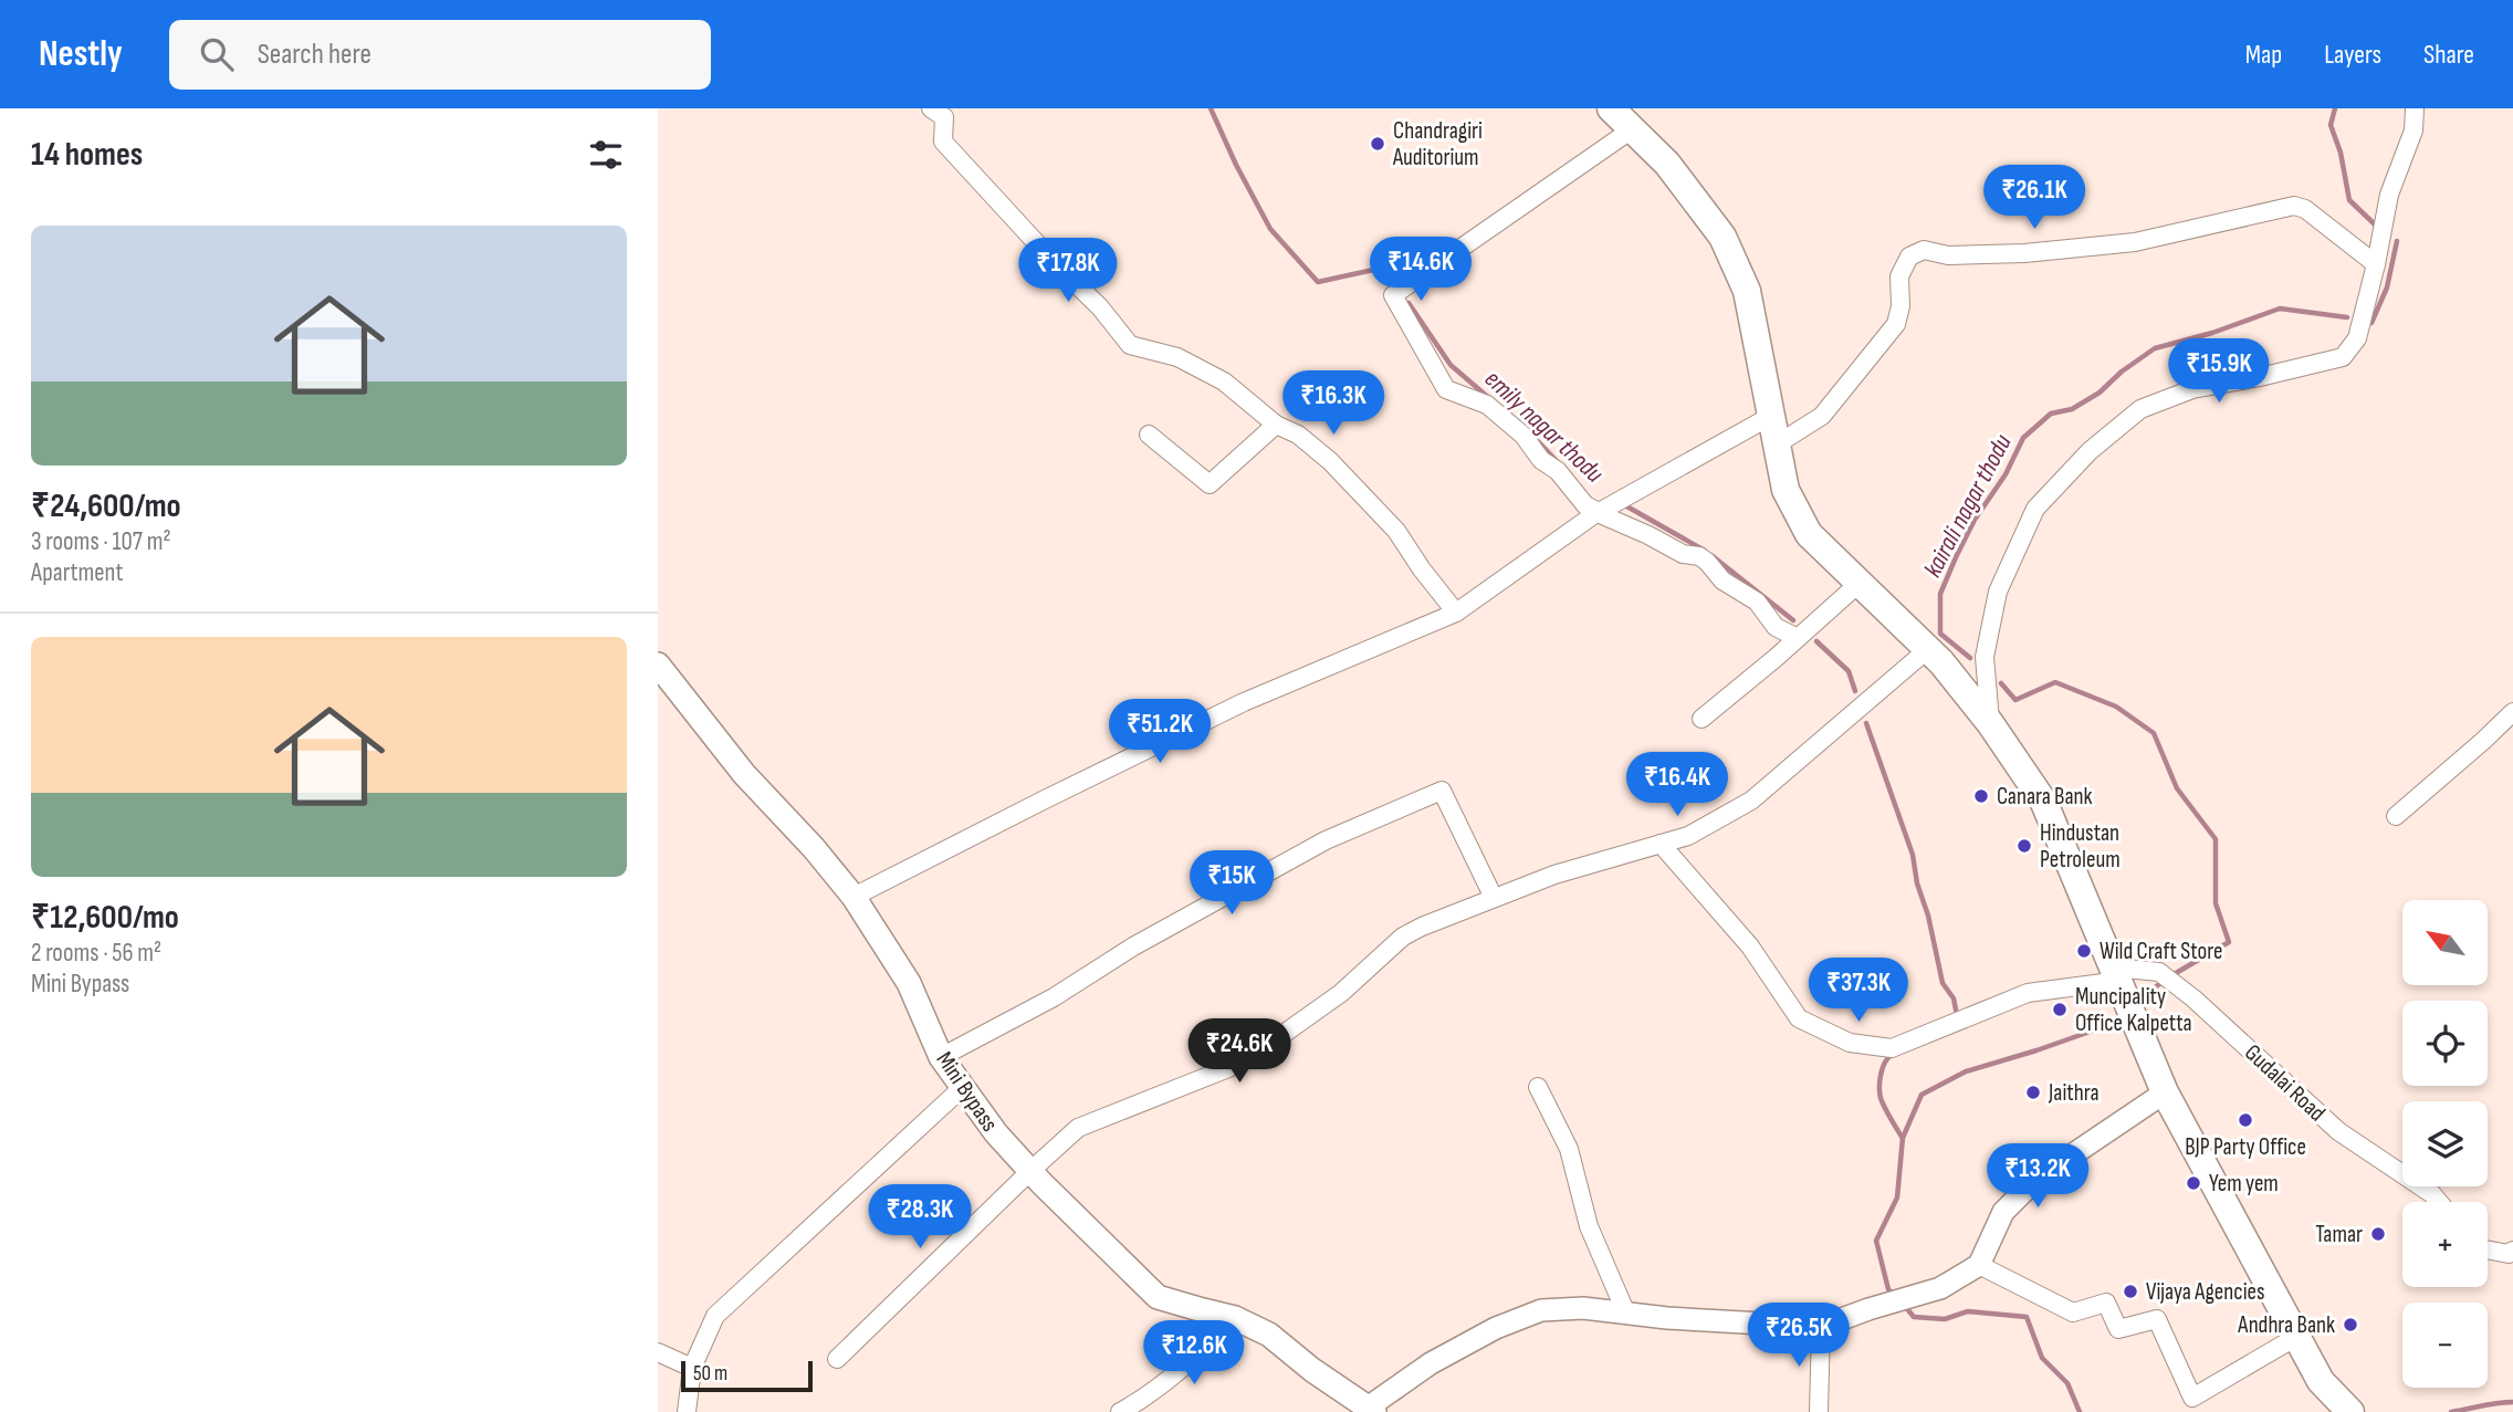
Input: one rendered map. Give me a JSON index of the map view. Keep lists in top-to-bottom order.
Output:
{
  "streets": {
    "main road": ["Mini Bypass"],
    "street": ["Gudalai Road"]
  },
  "water": ["emily nagar thodu", "kairali nagar thodu"],
  "places": [
    "Chandragiri Auditorium",
    "Canara Bank",
    "Hindustan Petroleum",
    "Wild Craft Store",
    "Muncipality Office Kalpetta",
    "Jaithra",
    "BJP Party Office",
    "Yem yem",
    "Tamar",
    "Vijaya Agencies",
    "Andhra Bank"
  ],
  "scale_bar": "50 m",
  "north": "top left",
  "page": {
    "header": "Nestly",
    "search": "Search here",
    "nav": ["Map", "Layers", "Share"],
    "heading": "14 homes",
    "price": [
      "₹26.1K",
      "₹14.6K",
      "₹17.8K",
      "₹15.9K",
      "₹16.3K",
      "₹51.2K",
      "₹16.4K",
      "₹15K",
      "₹37.3K",
      "₹24.6K",
      "₹13.2K",
      "₹28.3K",
      "₹26.5K",
      "₹12.6K"
    ],
    "list": [
      {
        "name": "₹24,600/mo",
        "note": "3 rooms · 107 m² · Apartment"
      },
      {
        "name": "₹12,600/mo",
        "note": "2 rooms · 56 m² · Mini Bypass"
      }
    ],
    "map_buttons": ["+", "−"],
    "scale": "50 m"
  }
}
